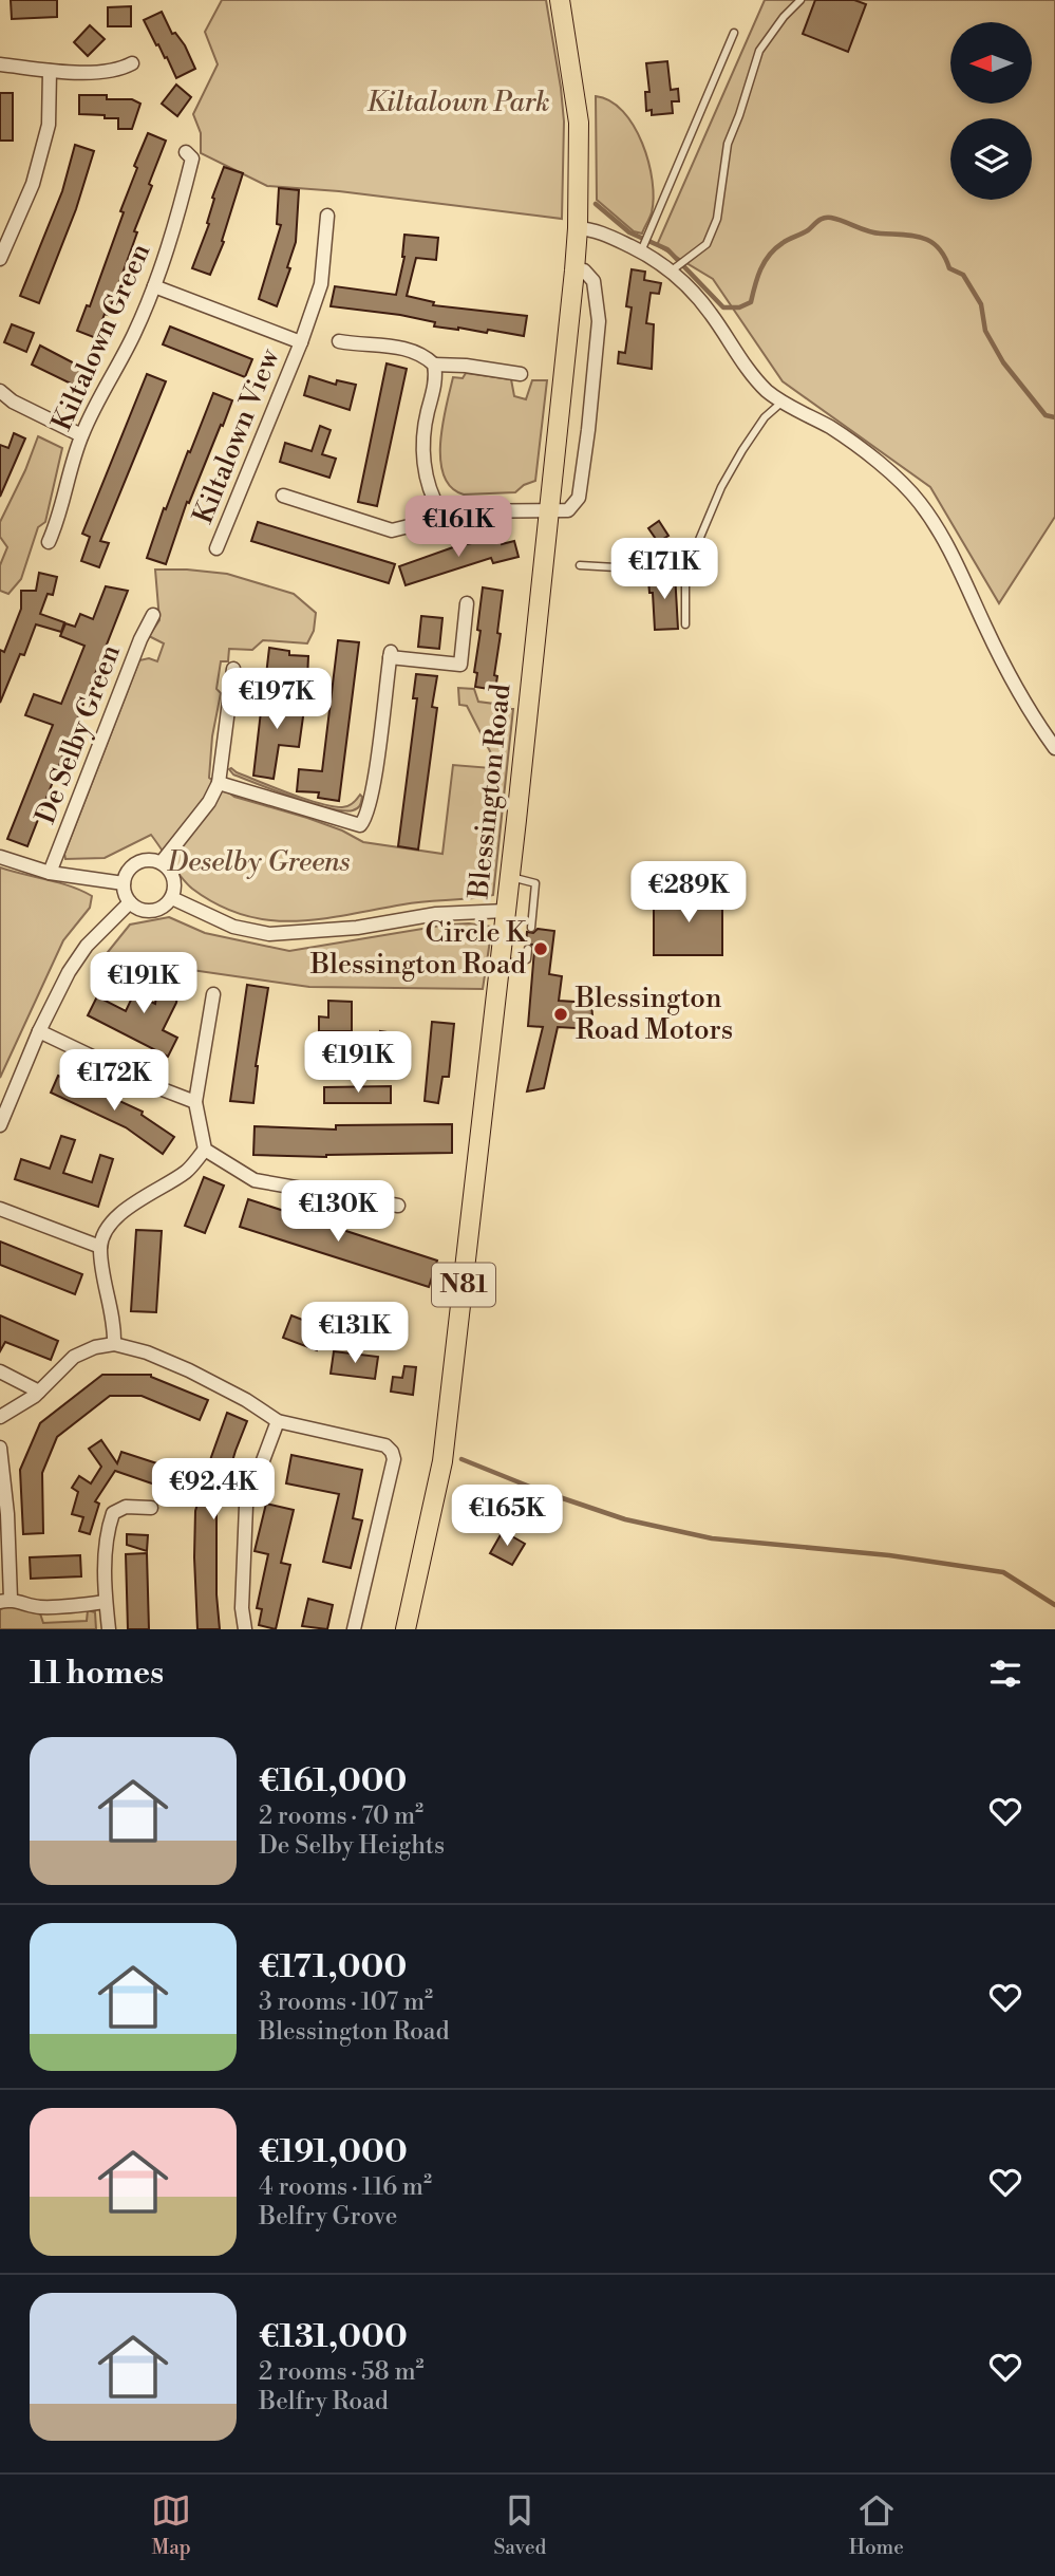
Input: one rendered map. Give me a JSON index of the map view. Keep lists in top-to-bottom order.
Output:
{
  "streets": {
    "main road": ["Blessington Road", "N81"],
    "street": ["Kiltalown Green", "Kiltalown View", "De Selby Green"]
  },
  "crossings": [
    ["Kiltalown Green", "Kiltalown View"]
  ],
  "parks": ["Kiltalown Park", "Deselby Greens"],
  "places": ["Circle K Blessington Road", "Blessington Road Motors"],
  "north": "left",
  "page": {
    "price": [
      "€161K",
      "€171K",
      "€197K",
      "€289K",
      "€191K",
      "€191K",
      "€172K",
      "€130K",
      "€131K",
      "€92.4K",
      "€165K"
    ],
    "heading": "11 homes",
    "list": [
      {
        "name": "€161,000",
        "note": "2 rooms · 70 m² · De Selby Heights"
      },
      {
        "name": "€171,000",
        "note": "3 rooms · 107 m² · Blessington Road"
      },
      {
        "name": "€191,000",
        "note": "4 rooms · 116 m² · Belfry Grove"
      },
      {
        "name": "€131,000",
        "note": "2 rooms · 58 m² · Belfry Road"
      }
    ],
    "tabs": ["Map", "Saved", "Home"]
  }
}
